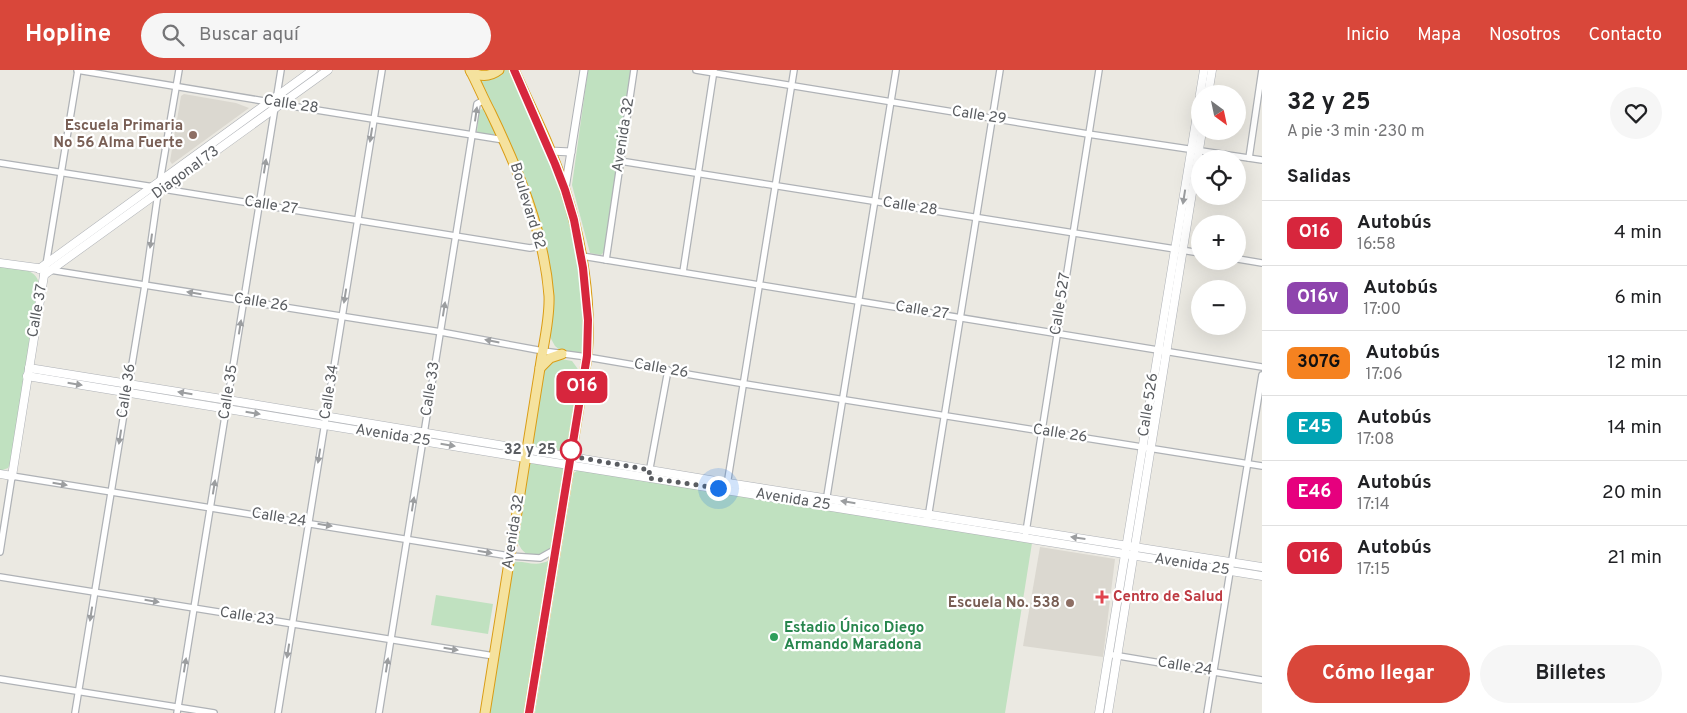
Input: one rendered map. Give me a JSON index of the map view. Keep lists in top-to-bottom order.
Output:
{
  "streets": {
    "highway": ["Avenida 32", "Boulevard 82"],
    "main road": [
      "Diagonal 73",
      "Calle 26",
      "Calle 37",
      "Calle 526",
      "Avenida 25",
      "Calle 24"
    ],
    "street": [
      "Calle 28",
      "Calle 29",
      "Calle 27",
      "Calle 527",
      "Calle 33",
      "Calle 36",
      "Calle 35",
      "Calle 34",
      "Calle 23"
    ]
  },
  "crossings": [
    ["Calle 28", "Avenida 32"],
    ["Calle 28", "Diagonal 73"],
    ["Calle 28", "Boulevard 82"],
    ["Calle 28", "Calle 527"],
    ["Calle 28", "Calle 37"],
    ["Calle 28", "Calle 33"],
    ["Calle 28", "Calle 36"],
    ["Calle 28", "Calle 35"],
    ["Calle 28", "Calle 34"],
    ["Calle 28", "Calle 526"],
    ["Calle 29", "Calle 527"],
    ["Calle 29", "Calle 526"],
    ["Avenida 32", "Calle 27"],
    ["Avenida 32", "Boulevard 82"],
    ["Avenida 32", "Calle 26"],
    ["Avenida 32", "Avenida 25"],
    ["Avenida 32", "Calle 24"],
    ["Avenida 32", "Calle 23"],
    ["Diagonal 73", "Calle 27"],
    ["Diagonal 73", "Calle 26"],
    ["Diagonal 73", "Calle 37"],
    ["Diagonal 73", "Calle 36"],
    ["Diagonal 73", "Calle 35"],
    ["Calle 27", "Boulevard 82"],
    ["Calle 27", "Calle 527"],
    ["Calle 27", "Calle 37"],
    ["Calle 27", "Calle 33"],
    ["Calle 27", "Calle 36"],
    ["Calle 27", "Calle 35"],
    ["Calle 27", "Calle 34"],
    ["Calle 27", "Calle 526"],
    ["Boulevard 82", "Calle 26"],
    ["Boulevard 82", "Calle 33"],
    ["Calle 26", "Calle 527"],
    ["Calle 26", "Calle 37"],
    ["Calle 26", "Calle 33"],
    ["Calle 26", "Calle 36"],
    ["Calle 26", "Calle 35"],
    ["Calle 26", "Calle 34"],
    ["Calle 26", "Calle 526"],
    ["Calle 527", "Avenida 25"],
    ["Calle 37", "Avenida 25"],
    ["Calle 37", "Calle 24"],
    ["Calle 33", "Avenida 25"],
    ["Calle 33", "Calle 24"],
    ["Calle 33", "Calle 23"],
    ["Calle 36", "Avenida 25"],
    ["Calle 36", "Calle 24"],
    ["Calle 36", "Calle 23"],
    ["Calle 35", "Avenida 25"],
    ["Calle 35", "Calle 24"],
    ["Calle 35", "Calle 23"],
    ["Calle 34", "Avenida 25"],
    ["Calle 34", "Calle 24"],
    ["Calle 34", "Calle 23"],
    ["Calle 526", "Avenida 25"],
    ["Calle 526", "Calle 24"]
  ],
  "one_way": [
    "Calle 33",
    "Calle 36",
    "Calle 35",
    "Calle 34",
    "Calle 24",
    "Calle 23"
  ],
  "places": {
    "other": [
      "Escuela Primaria No 56 Alma Fuerte",
      "32 y 25",
      "Escuela No. 538",
      "Estadio Único Diego Armando Maradona"
    ],
    "health": ["Centro de Salud"]
  },
  "lines": ["bus line O16"],
  "north": "bottom right",
  "page": {
    "header": "Hopline",
    "search": "Buscar aquí",
    "nav": [
      "Inicio",
      "Mapa",
      "Nosotros",
      "Contacto"
    ],
    "on_map": "O16",
    "heading": [
      ["32 y 25", "A pie · 3 min · 230 m"],
      "Salidas"
    ],
    "map_buttons": ["+", "−"],
    "list": [
      {
        "mark": "O16",
        "name": "Autobús",
        "note": "16:58",
        "value": "4 min"
      },
      {
        "mark": "O16v",
        "name": "Autobús",
        "note": "17:00",
        "value": "6 min"
      },
      {
        "mark": "307G",
        "name": "Autobús",
        "note": "17:06",
        "value": "12 min"
      },
      {
        "mark": "E45",
        "name": "Autobús",
        "note": "17:08",
        "value": "14 min"
      },
      {
        "mark": "E46",
        "name": "Autobús",
        "note": "17:14",
        "value": "20 min"
      },
      {
        "mark": "O16",
        "name": "Autobús",
        "note": "17:15",
        "value": "21 min"
      }
    ],
    "buttons": ["Cómo llegar", "Billetes"]
  }
}
